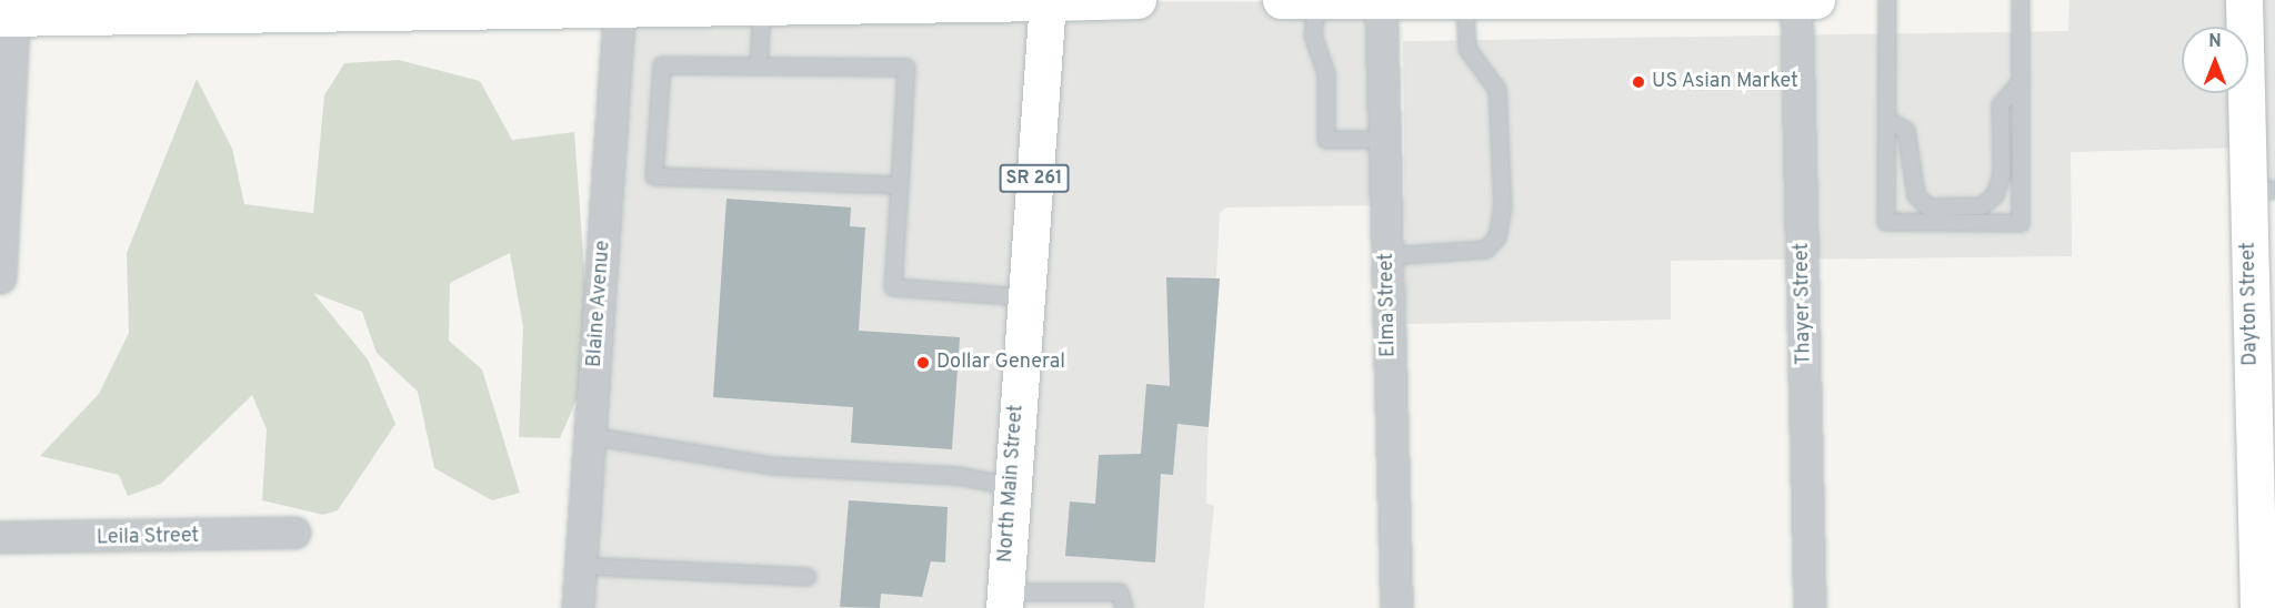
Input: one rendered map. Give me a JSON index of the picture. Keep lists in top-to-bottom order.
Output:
{
  "streets": {
    "main road": ["SR 261", "Dayton Street", "North Main Street"],
    "street": [
      "Blaine Avenue",
      "Thayer Street",
      "Elma Street",
      "Leila Street"
    ]
  },
  "places": ["US Asian Market", "Dollar General"],
  "north": "top"
}
